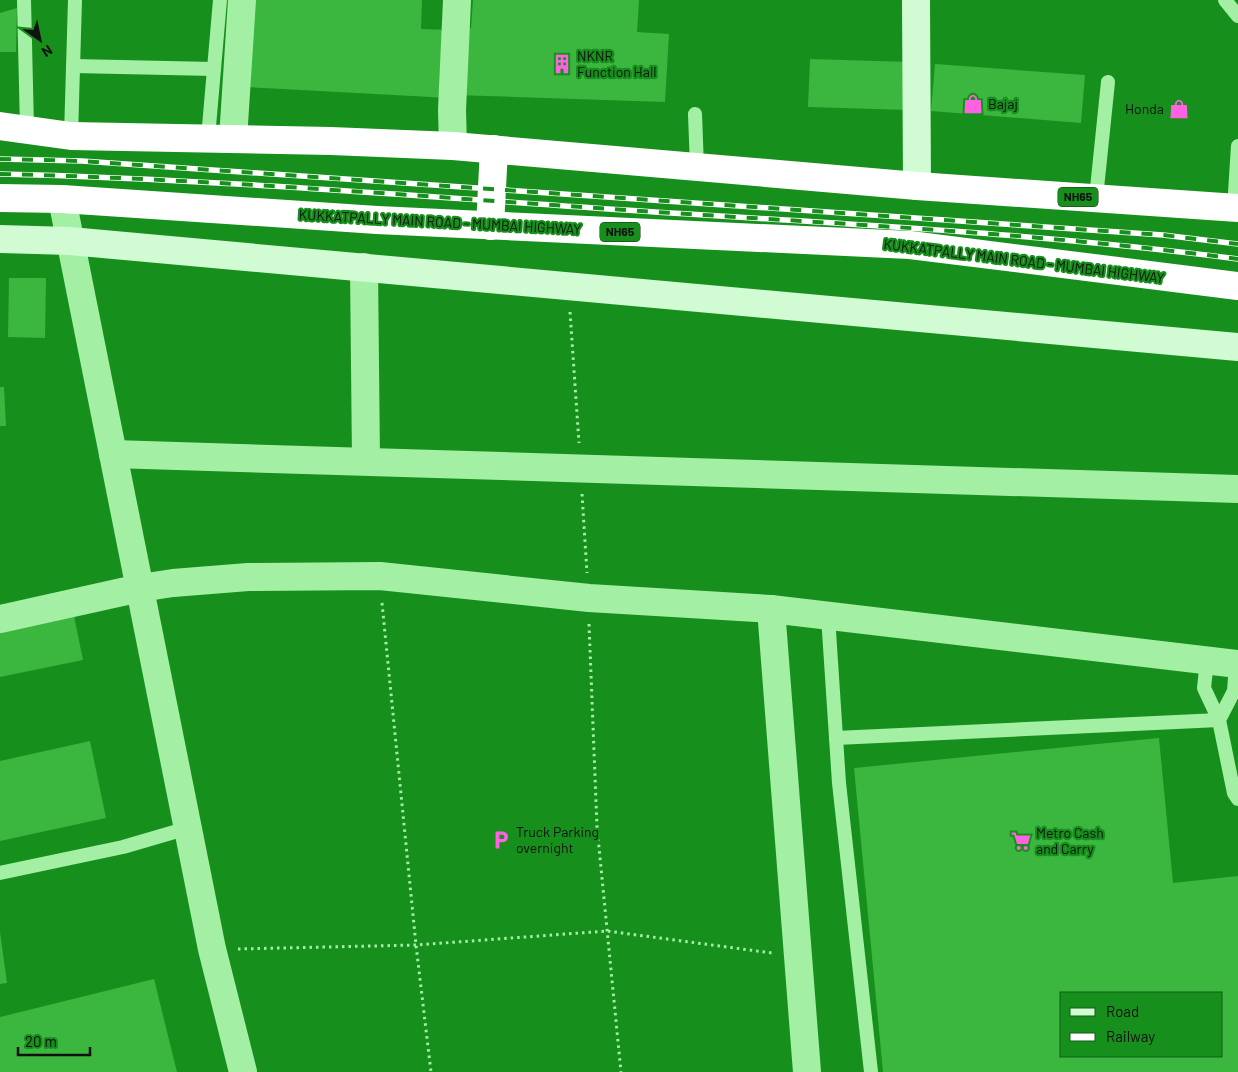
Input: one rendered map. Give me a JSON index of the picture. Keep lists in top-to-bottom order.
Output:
{
  "streets": {
    "highway": ["NH65", "KUKKATPALLY MAIN ROAD - MUMBAI HIGHWAY"]
  },
  "places": {
    "building": ["NKNR Function Hall"],
    "shop": ["Bajaj", "Honda"],
    "parking": ["Truck Parking overnight"],
    "supermarket": ["Metro Cash and Carry"]
  },
  "legend": ["Road", "Railway"],
  "scale_bar": "20 m",
  "north": "bottom right"
}
